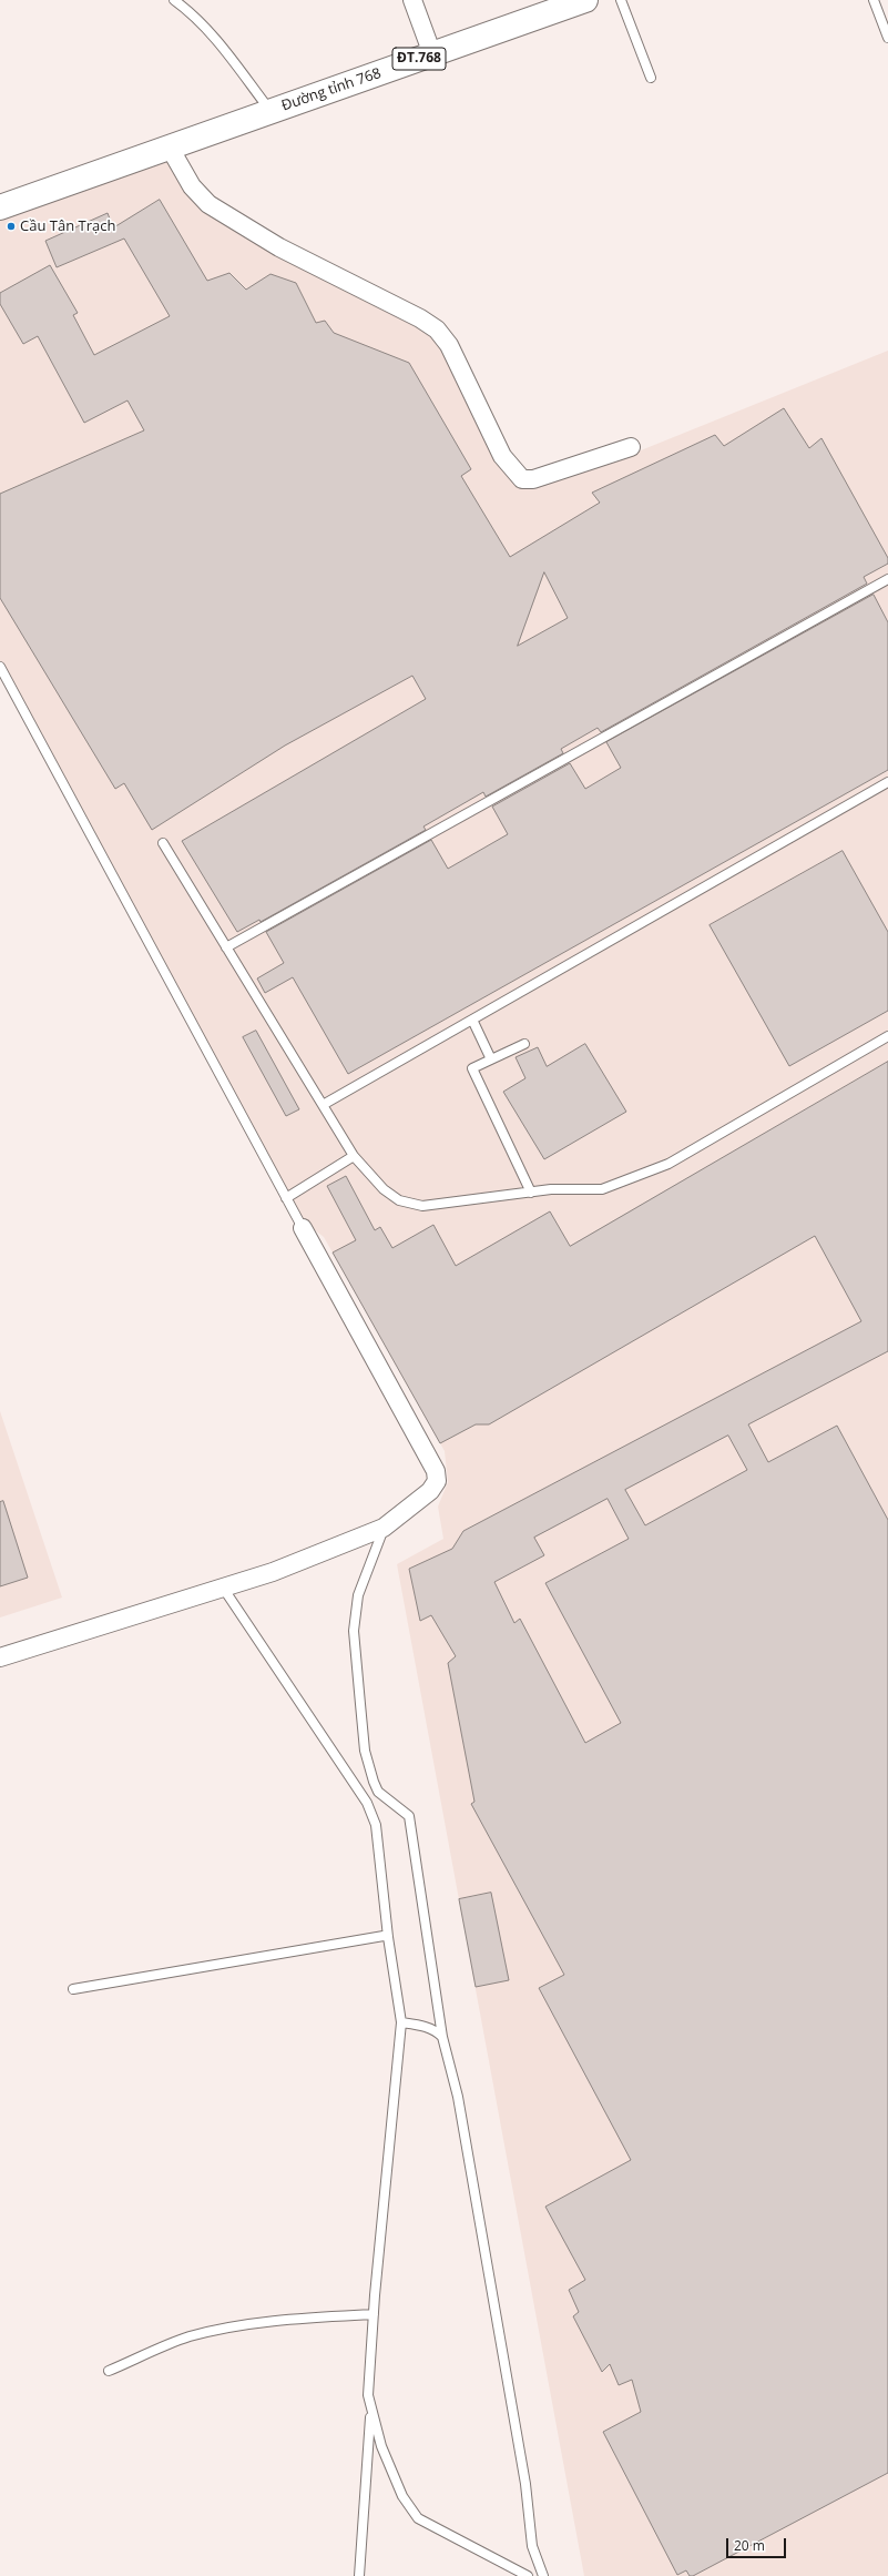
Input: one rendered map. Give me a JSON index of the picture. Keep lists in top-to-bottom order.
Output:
{
  "streets": {
    "main road": ["ĐT.768", "Đường tỉnh 768"]
  },
  "crossings": [
    ["ĐT.768", "Đường tỉnh 768"]
  ],
  "places": ["Cầu Tân Trạch"],
  "scale_bar": "20 m"
}
